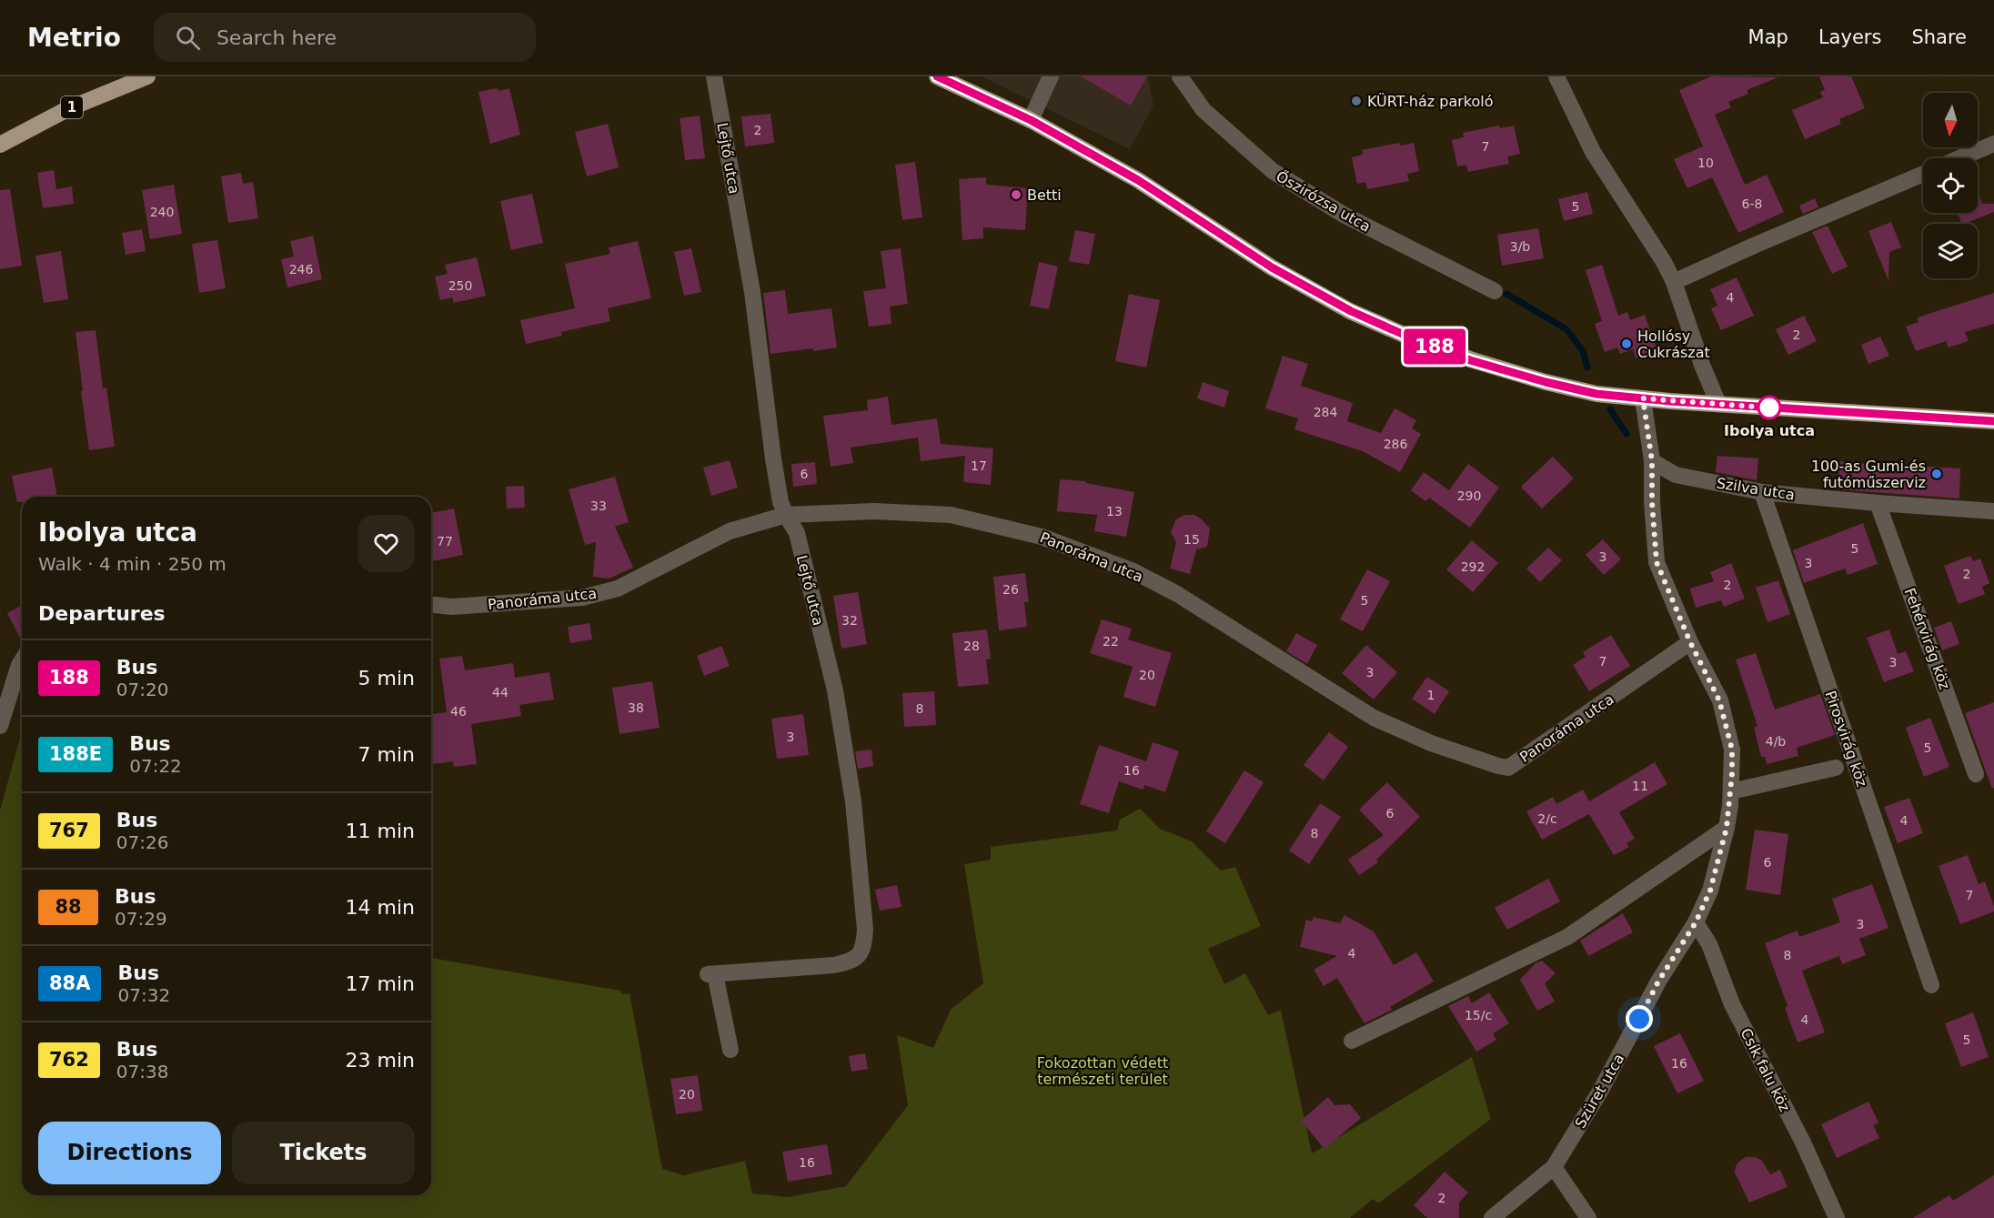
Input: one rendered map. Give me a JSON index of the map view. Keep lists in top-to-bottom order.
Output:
{
  "streets": {
    "main road": ["1"],
    "street": [
      "Lejtő utca",
      "Őszirózsa utca",
      "Szilva utca",
      "Panoráma utca",
      "Fehérvirág köz",
      "Pirosvirág köz",
      "Csík falu köz",
      "Szüret utca"
    ]
  },
  "crossings": [
    ["Lejtő utca", "Panoráma utca"],
    ["Szilva utca", "Fehérvirág köz"],
    ["Szilva utca", "Pirosvirág köz"],
    ["Szilva utca", "Szüret utca"],
    ["Panoráma utca", "Szüret utca"],
    ["Csík falu köz", "Szüret utca"]
  ],
  "parks": ["Fokozottan védett természeti terület"],
  "places": [
    "KÜRT-ház parkoló",
    "Betti",
    "Hollósy Cukrászat",
    "Ibolya utca",
    "100-as Gumi-és futóműszerviz"
  ],
  "lines": ["bus line 188"],
  "house_numbers": [
    "2",
    "7",
    "10",
    "6-8",
    "5",
    "240",
    "3/b",
    "246",
    "250",
    "4",
    "2",
    "284",
    "286",
    "17",
    "6",
    "290",
    "33",
    "13",
    "15",
    "77",
    "5",
    "3",
    "3",
    "292",
    "2",
    "2",
    "26",
    "5",
    "32",
    "22",
    "28",
    "7",
    "3",
    "3",
    "20",
    "44",
    "1",
    "38",
    "8",
    "46",
    "3",
    "4/b",
    "5",
    "16",
    "11",
    "6",
    "2/c",
    "4",
    "8",
    "6",
    "7",
    "3",
    "4",
    "8",
    "15/c",
    "4",
    "5",
    "16",
    "20",
    "16",
    "2"
  ],
  "north": "bottom",
  "page": {
    "header": "Metrio",
    "search": "Search here",
    "nav": ["Map", "Layers", "Share"],
    "on_map": "188",
    "heading": [
      ["Ibolya utca", "Walk · 4 min · 250 m"],
      "Departures"
    ],
    "list": [
      {
        "mark": "188",
        "name": "Bus",
        "note": "07:20",
        "value": "5 min"
      },
      {
        "mark": "188E",
        "name": "Bus",
        "note": "07:22",
        "value": "7 min"
      },
      {
        "mark": "767",
        "name": "Bus",
        "note": "07:26",
        "value": "11 min"
      },
      {
        "mark": "88",
        "name": "Bus",
        "note": "07:29",
        "value": "14 min"
      },
      {
        "mark": "88A",
        "name": "Bus",
        "note": "07:32",
        "value": "17 min"
      },
      {
        "mark": "762",
        "name": "Bus",
        "note": "07:38",
        "value": "23 min"
      }
    ],
    "buttons": ["Directions", "Tickets"]
  }
}
